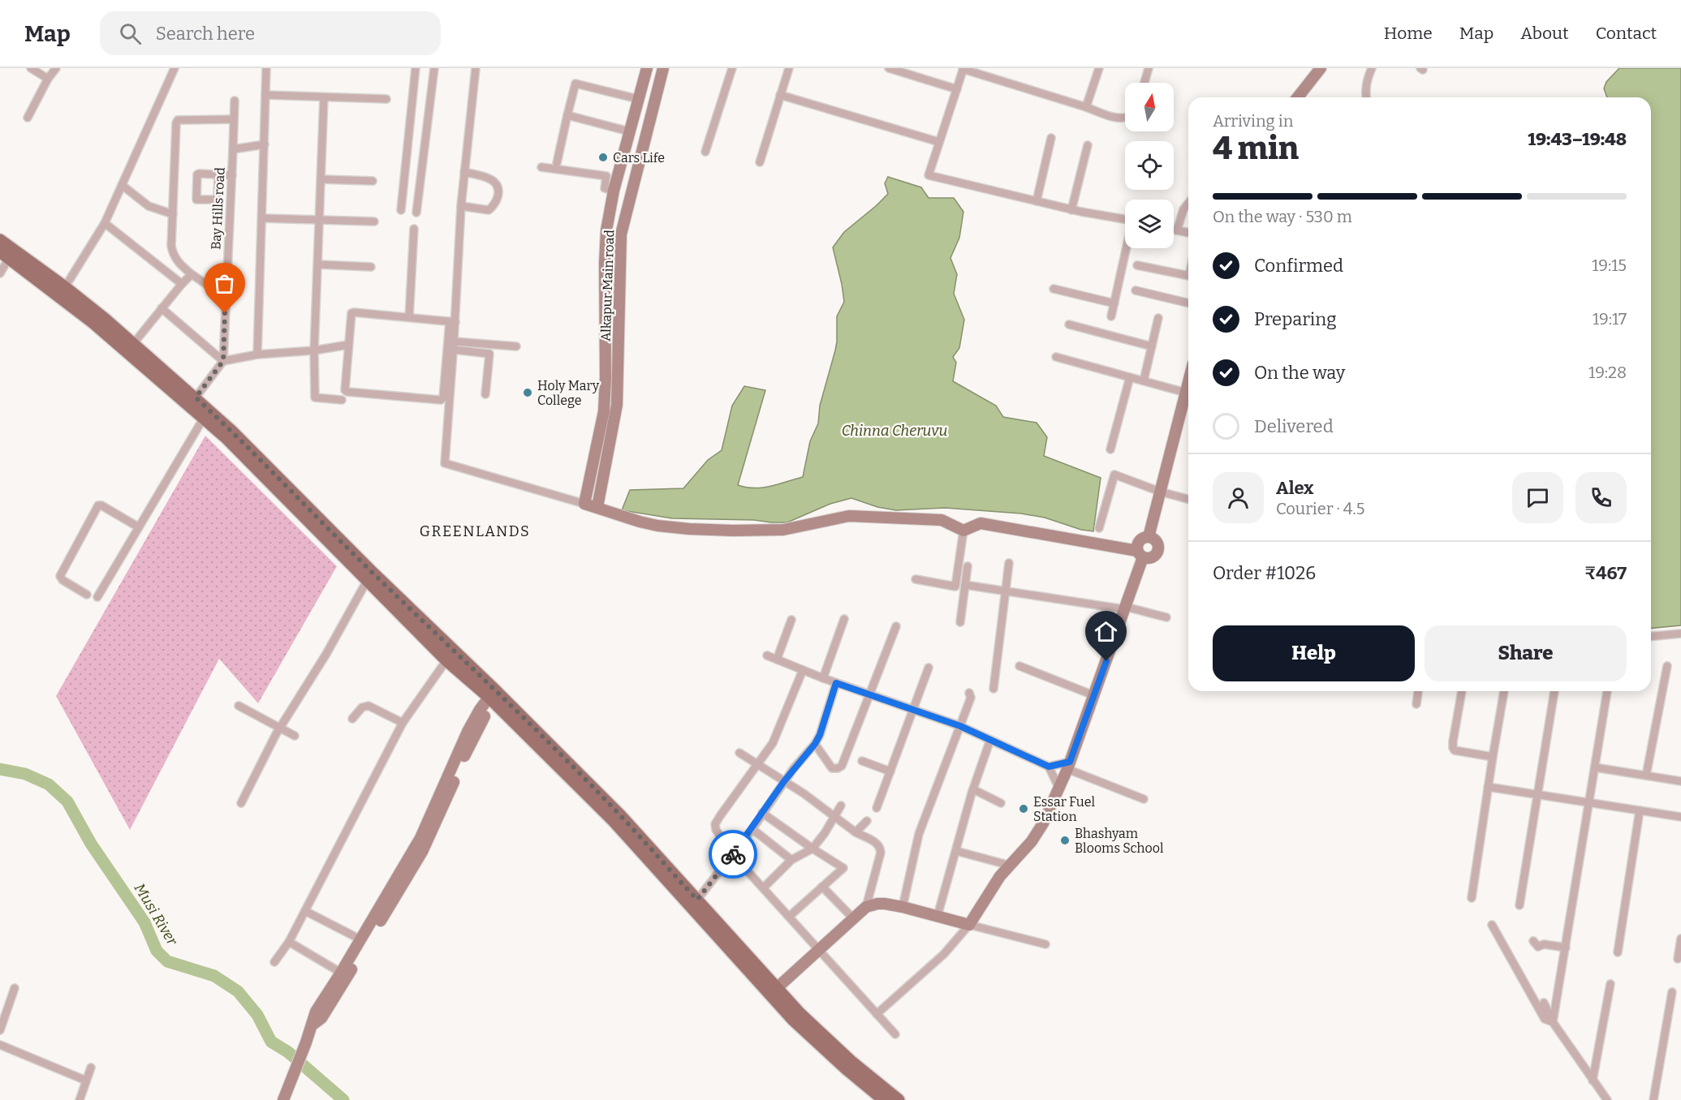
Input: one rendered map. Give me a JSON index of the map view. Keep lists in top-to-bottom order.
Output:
{
  "streets": {
    "street": ["Bay Hills road", "Alkapur Main road"]
  },
  "districts": ["GREENLANDS"],
  "water": ["Chinna Cheruvu", "Musi River"],
  "places": [
    "Cars Life",
    "Holy Mary College",
    "Essar Fuel Station",
    "Bhashyam Blooms School"
  ],
  "north": "top",
  "page": {
    "header": "Map",
    "search": "Search here",
    "nav": [
      "Home",
      "Map",
      "About",
      "Contact"
    ],
    "heading": ["4 min", "Arriving in", "19:43–19:48"],
    "panel": [
      "Alex",
      "Courier · 4.5",
      "Order #1026",
      "₹467"
    ],
    "bar": "On the way · 530 m",
    "list": [
      ["Confirmed", "19:15"],
      ["Preparing", "19:17"],
      ["On the way", "19:28"],
      "Delivered"
    ],
    "buttons": ["Help", "Share"]
  }
}
